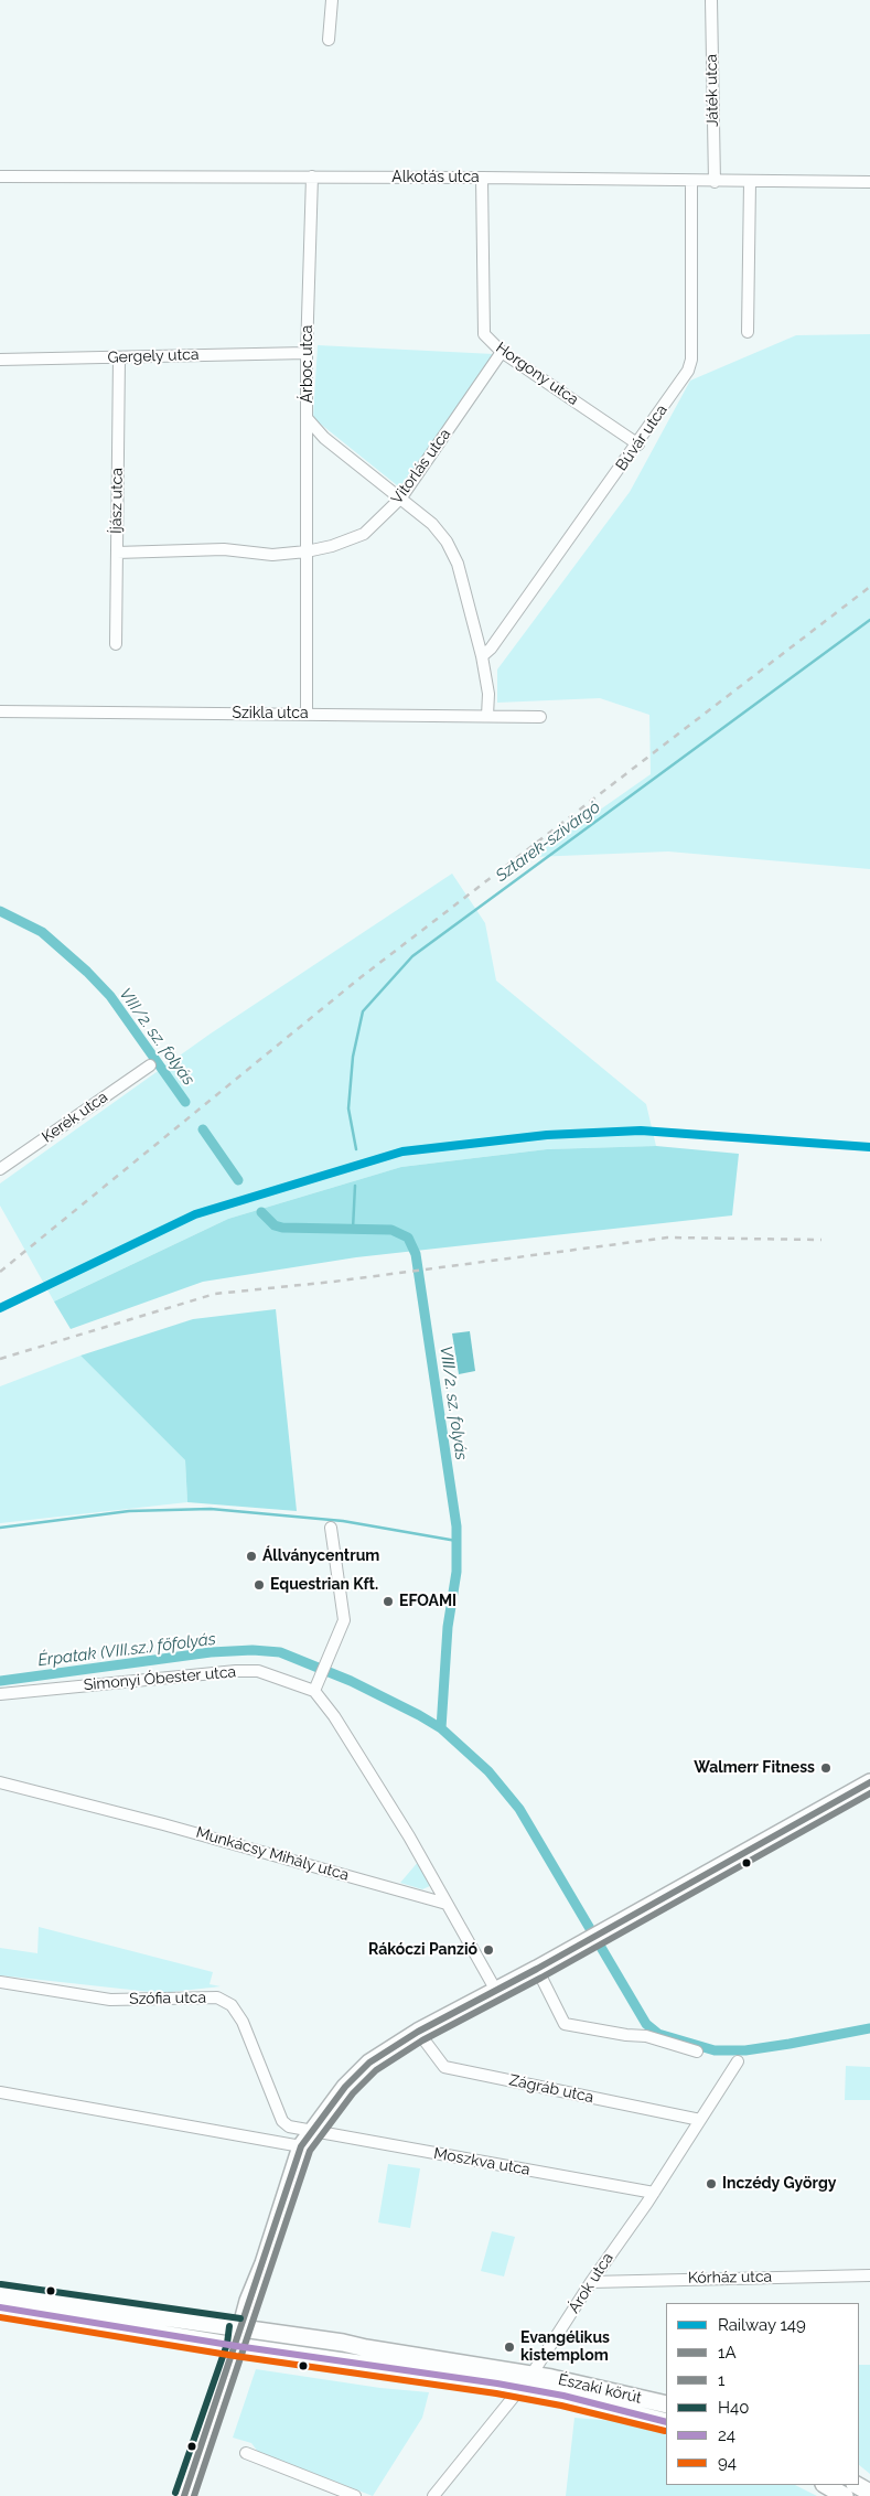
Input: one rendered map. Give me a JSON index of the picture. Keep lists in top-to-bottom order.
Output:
{
  "streets": {
    "main road": ["Északi körút"],
    "street": [
      "Játék utca",
      "Alkotás utca",
      "Gergely utca",
      "Árboc utca",
      "Horgony utca",
      "Búvár utca",
      "Vitorlás utca",
      "Íjász utca",
      "Szikla utca",
      "Kerék utca",
      "Simonyi Óbester utca",
      "Munkácsy Mihály utca",
      "Szófia utca",
      "Zágráb utca",
      "Moszkva utca",
      "Kórház utca",
      "Árok utca"
    ]
  },
  "crossings": [
    ["Játék utca", "Alkotás utca"],
    ["Alkotás utca", "Árboc utca"],
    ["Alkotás utca", "Horgony utca"],
    ["Alkotás utca", "Búvár utca"],
    ["Gergely utca", "Árboc utca"],
    ["Gergely utca", "Íjász utca"],
    ["Árboc utca", "Vitorlás utca"],
    ["Árboc utca", "Szikla utca"],
    ["Horgony utca", "Búvár utca"],
    ["Horgony utca", "Vitorlás utca"],
    ["Vitorlás utca", "Íjász utca"],
    ["Zágráb utca", "Árok utca"],
    ["Moszkva utca", "Árok utca"],
    ["Kórház utca", "Árok utca"],
    ["Árok utca", "Északi körút"]
  ],
  "water": ["Sztarek-szivárgó", "VIII/2. sz. folyás", "Érpatak (VIII.sz.) főfolyás"],
  "places": [
    "Állványcentrum",
    "Equestrian Kft.",
    "EFOAMI",
    "Walmerr Fitness",
    "Rákóczi Panzió",
    "Inczédy György",
    "Evangélikus kistemplom"
  ],
  "lines": [
    "rail line 149",
    "transit line 1A",
    "transit line 1",
    "transit line H40",
    "transit line 24",
    "transit line 94"
  ],
  "legend": [
    "Railway 149",
    "1A",
    "1",
    "H40",
    "24",
    "94"
  ]
}
